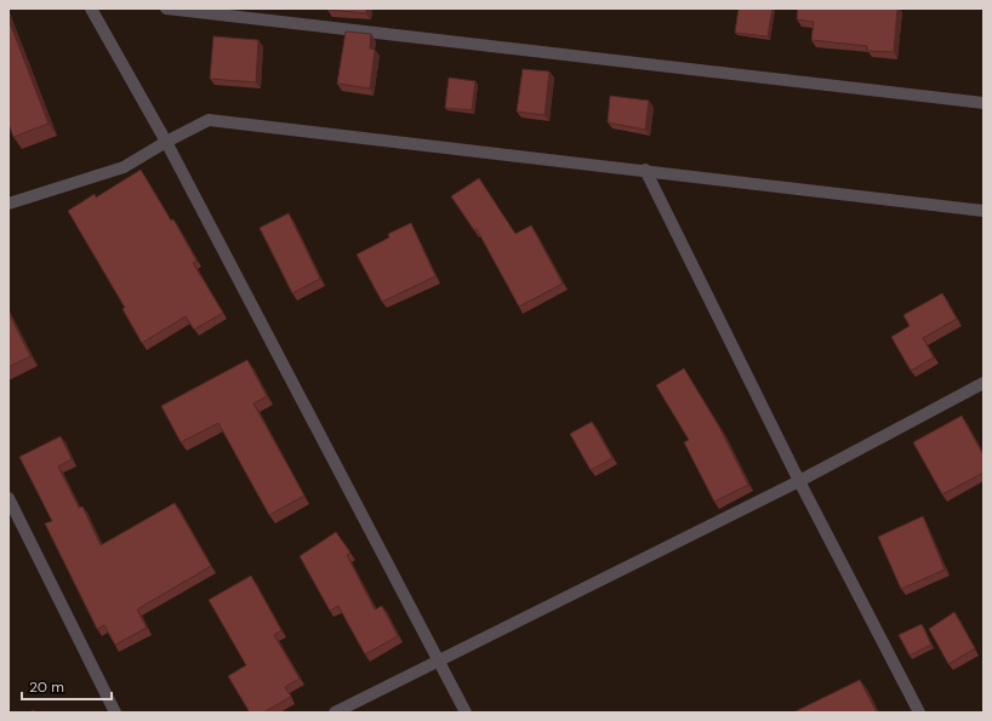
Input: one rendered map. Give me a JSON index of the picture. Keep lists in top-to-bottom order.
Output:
{
  "scale_bar": "20 m"
}
